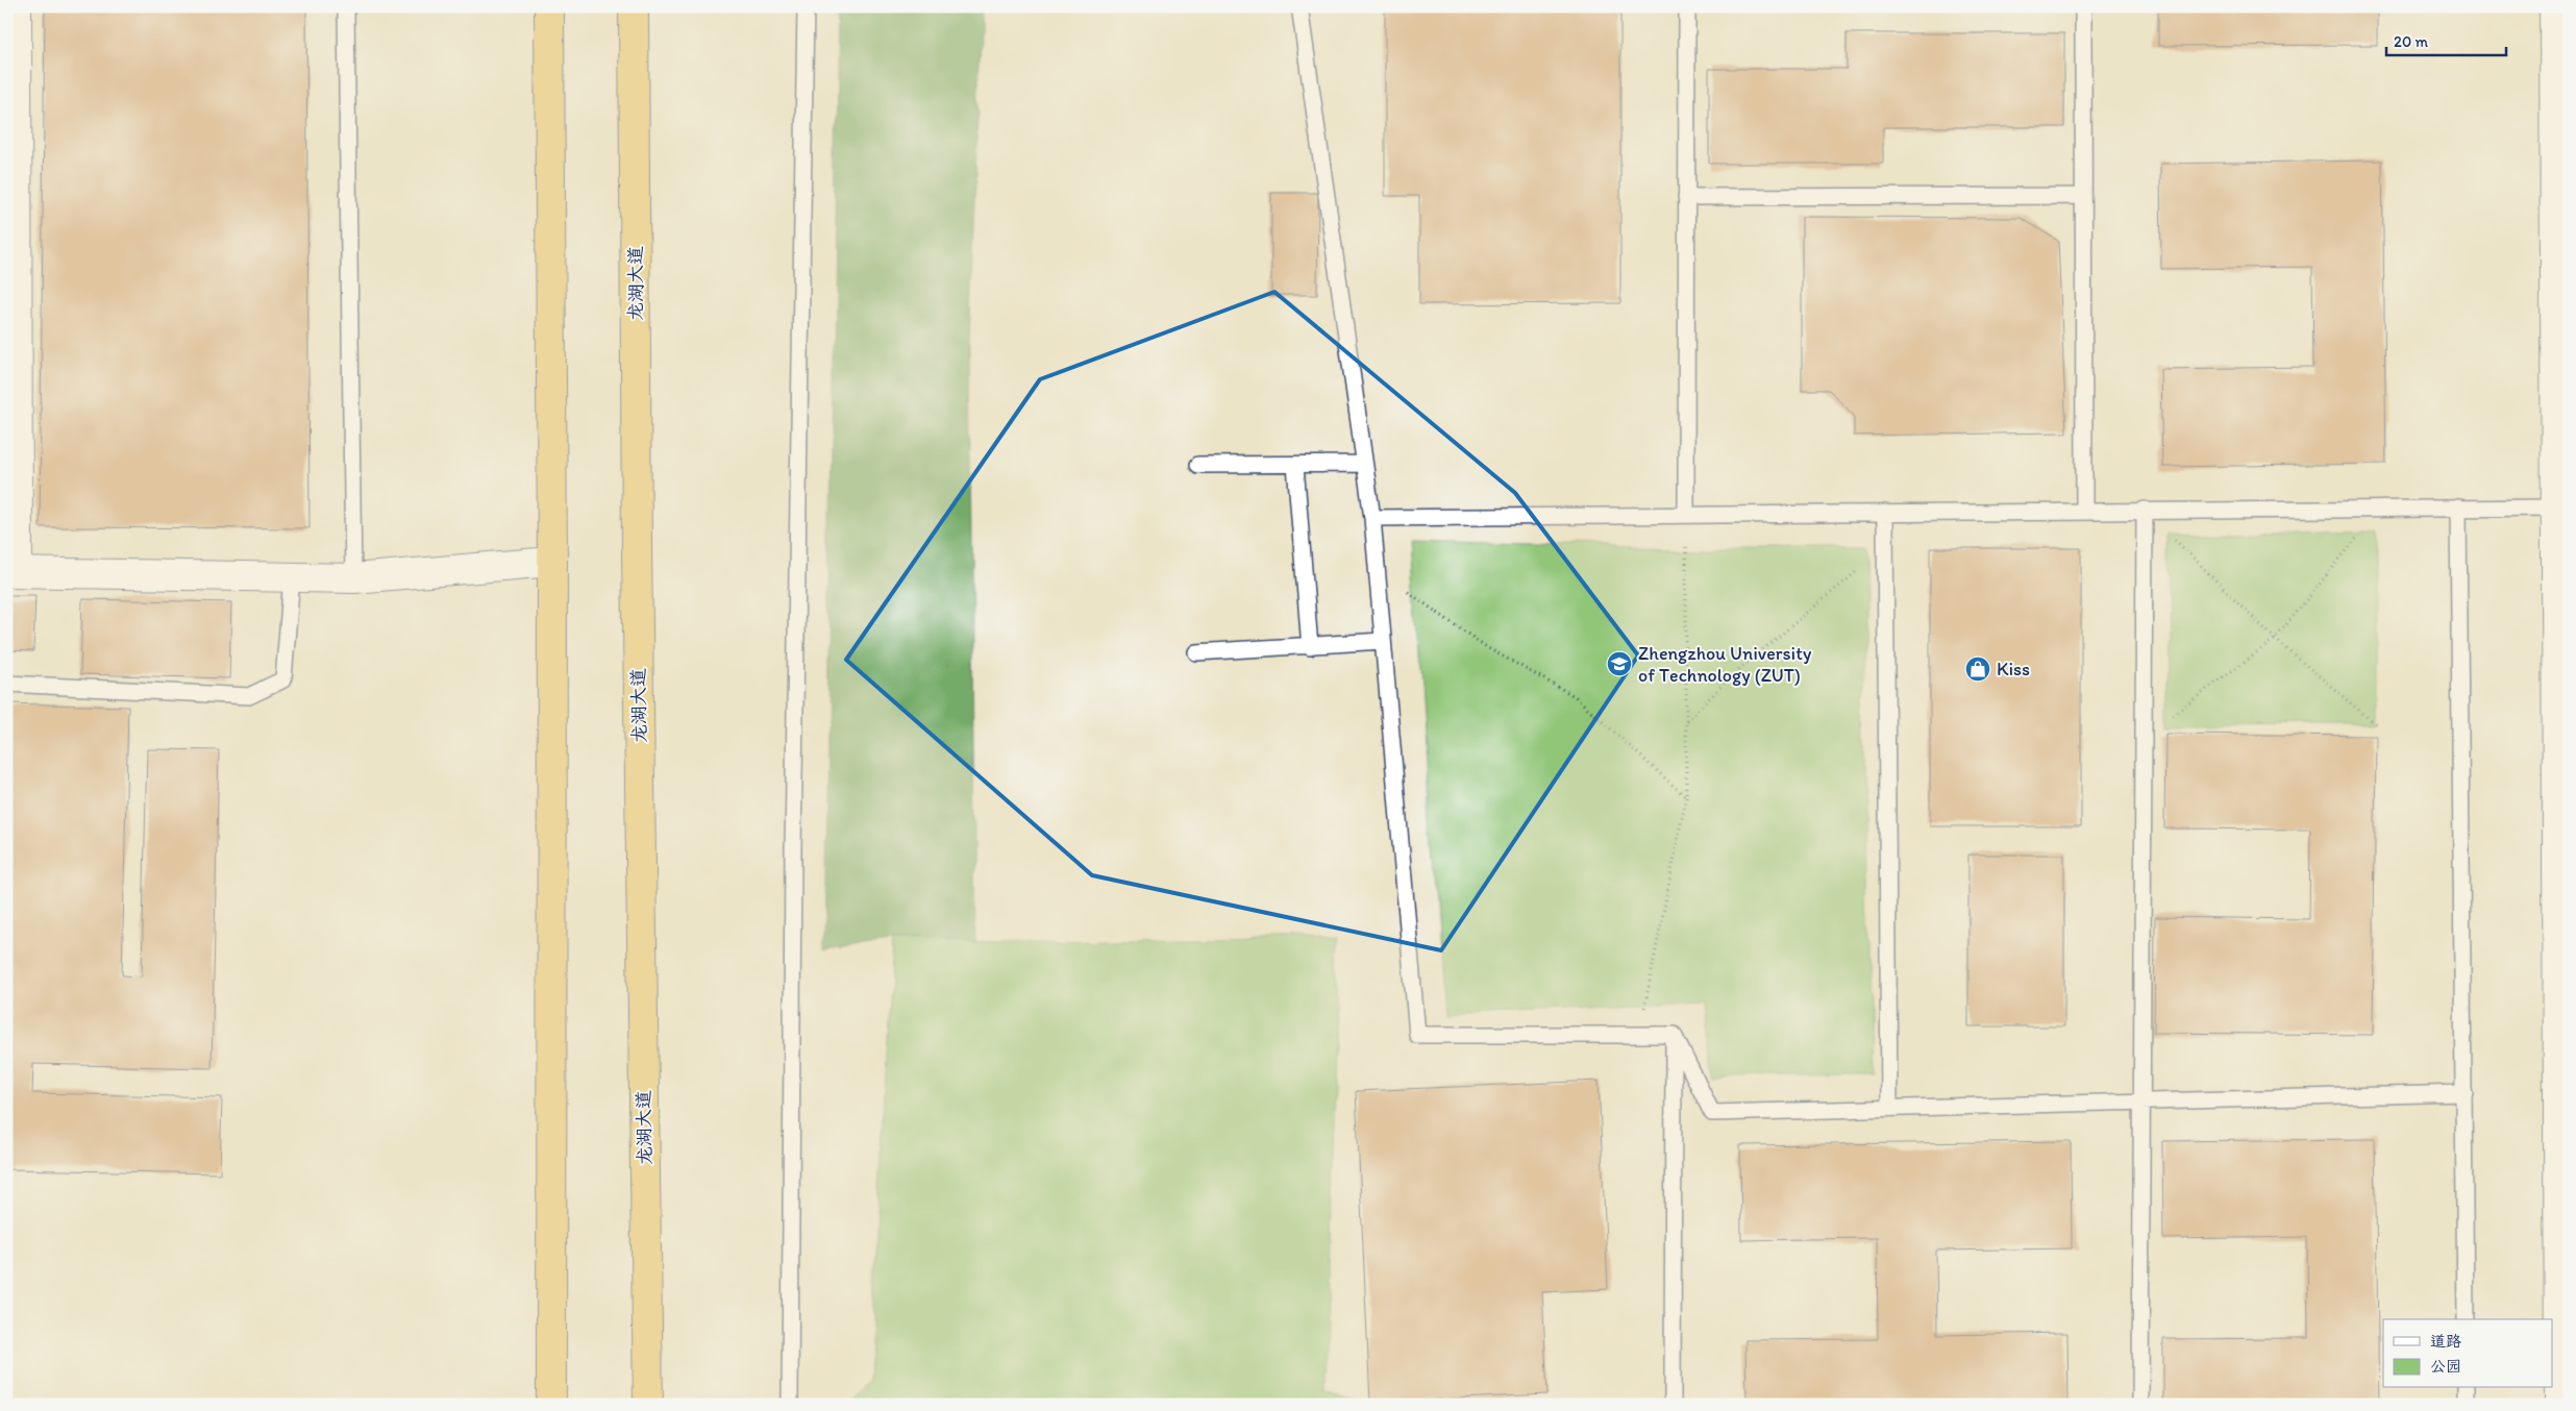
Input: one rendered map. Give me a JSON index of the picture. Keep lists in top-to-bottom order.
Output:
{
  "streets": {
    "highway": ["龙湖大道"]
  },
  "places": {
    "school or university": ["Zhengzhou University of Technology (ZUT)"],
    "shop": ["Kiss"]
  },
  "legend": ["道路", "公园"],
  "scale_bar": "20 m"
}
